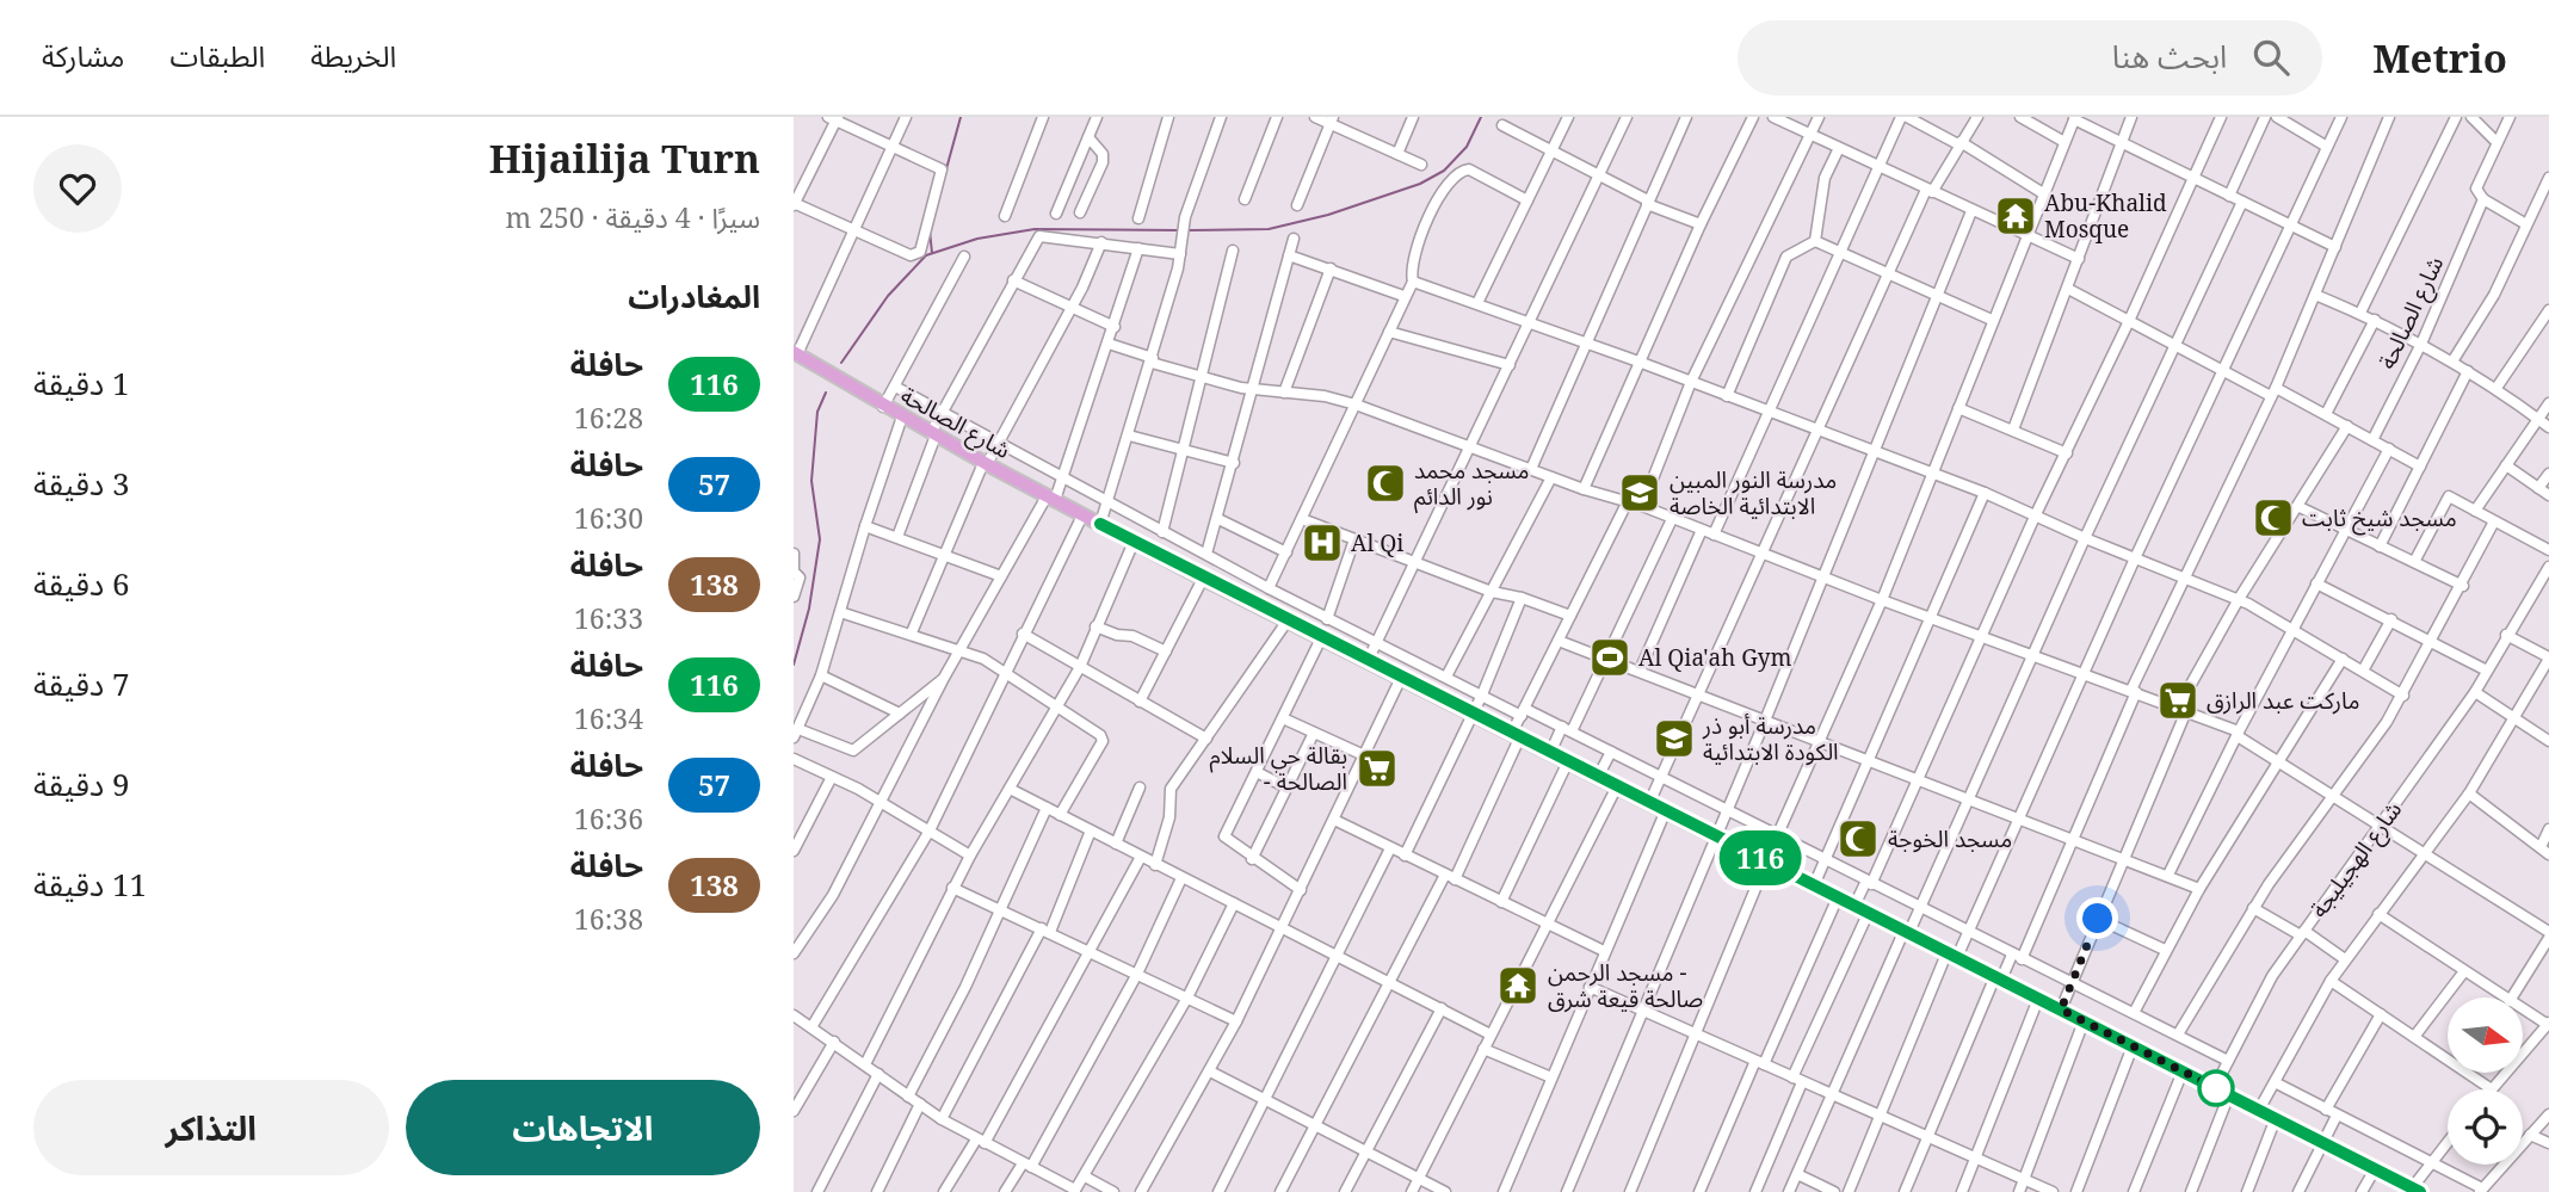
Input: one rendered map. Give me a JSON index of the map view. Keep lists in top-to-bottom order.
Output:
{
  "streets": {
    "main road": ["شارع الصالحة"],
    "street": ["شارع الهجيليجة"]
  },
  "crossings": [
    ["شارع الصالحة", "شارع الهجيليجة"]
  ],
  "places": {
    "temple": ["Abu-Khalid Mosque", "مسجد الرحمن - صالحة قيعة شرق"],
    "mosque": ["مسجد محمد نور الدائم", "مسجد شيخ ثابت", "مسجد الخوجة"],
    "school or university": ["مدرسة النور المبين الابتدائية الخاصة", "مدرسة أبو ذر الكودة الابتدائية"],
    "hospital": ["Al Qi"],
    "sports": ["Al Qia'ah Gym"],
    "supermarket": ["ماركت عبد الرازق", "بقالة حي السلام - الصالحة"]
  },
  "lines": ["bus line 116"],
  "north": "right",
  "page": {
    "header": "Metrio",
    "search": "ابحث هنا",
    "nav": ["الخريطة", "الطبقات", "مشاركة"],
    "on_map": "116",
    "heading": [
      ["Hijailija Turn", "سيرًا · 4 دقيقة · 250 m"],
      "المغادرات"
    ],
    "list": [
      {
        "mark": "116",
        "name": "حافلة",
        "note": "16:28",
        "value": "1 دقيقة"
      },
      {
        "mark": "57",
        "name": "حافلة",
        "note": "16:30",
        "value": "3 دقيقة"
      },
      {
        "mark": "138",
        "name": "حافلة",
        "note": "16:33",
        "value": "6 دقيقة"
      },
      {
        "mark": "116",
        "name": "حافلة",
        "note": "16:34",
        "value": "7 دقيقة"
      },
      {
        "mark": "57",
        "name": "حافلة",
        "note": "16:36",
        "value": "9 دقيقة"
      },
      {
        "mark": "138",
        "name": "حافلة",
        "note": "16:38",
        "value": "11 دقيقة"
      }
    ],
    "buttons": ["الاتجاهات", "التذاكر"]
  }
}
